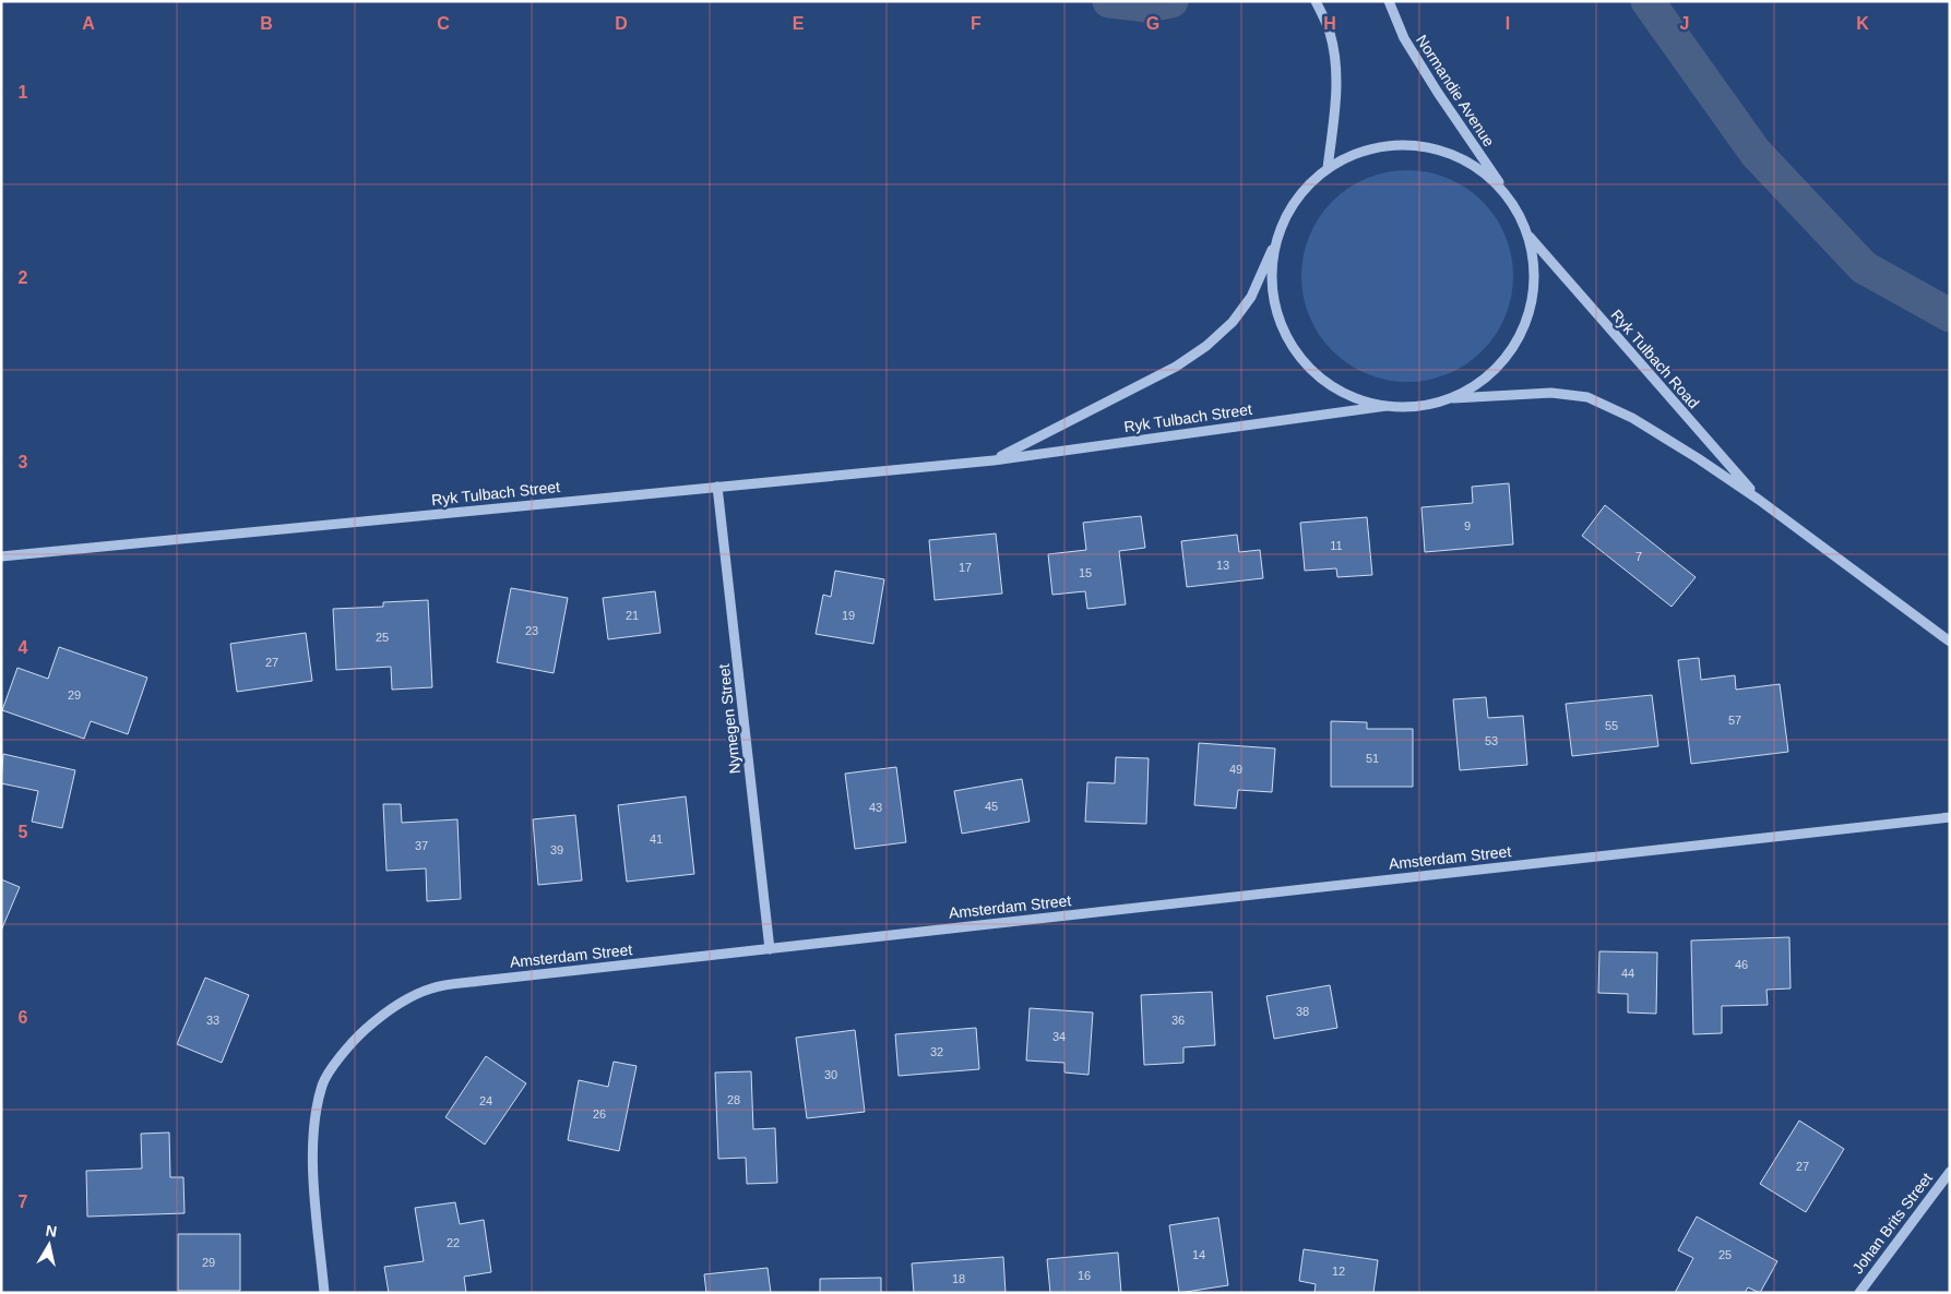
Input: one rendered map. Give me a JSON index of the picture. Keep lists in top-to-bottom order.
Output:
{
  "streets": {
    "street": [
      "Normandie Avenue",
      "Ryk Tulbach Road",
      "Ryk Tulbach Street",
      "Nymegen Street",
      "Amsterdam Street",
      "Johan Brits Street"
    ]
  },
  "crossings": [
    ["Normandie Avenue", "Ryk Tulbach Road"],
    ["Ryk Tulbach Street", "Nymegen Street"],
    ["Nymegen Street", "Amsterdam Street"]
  ],
  "house_numbers": [
    "9",
    "11",
    "7",
    "13",
    "17",
    "15",
    "21",
    "19",
    "23",
    "25",
    "27",
    "29",
    "57",
    "55",
    "53",
    "51",
    "49",
    "45",
    "43",
    "41",
    "37",
    "39",
    "46",
    "44",
    "38",
    "33",
    "36",
    "34",
    "32",
    "30",
    "28",
    "24",
    "26",
    "27",
    "22",
    "14",
    "25",
    "29",
    "12",
    "16",
    "18"
  ],
  "north": "top",
  "grid": {
    "columns": [
      "A",
      "B",
      "C",
      "D",
      "E",
      "F",
      "G",
      "H",
      "I",
      "J",
      "K"
    ],
    "rows": [
      "1",
      "2",
      "3",
      "4",
      "5",
      "6",
      "7"
    ]
  }
}
